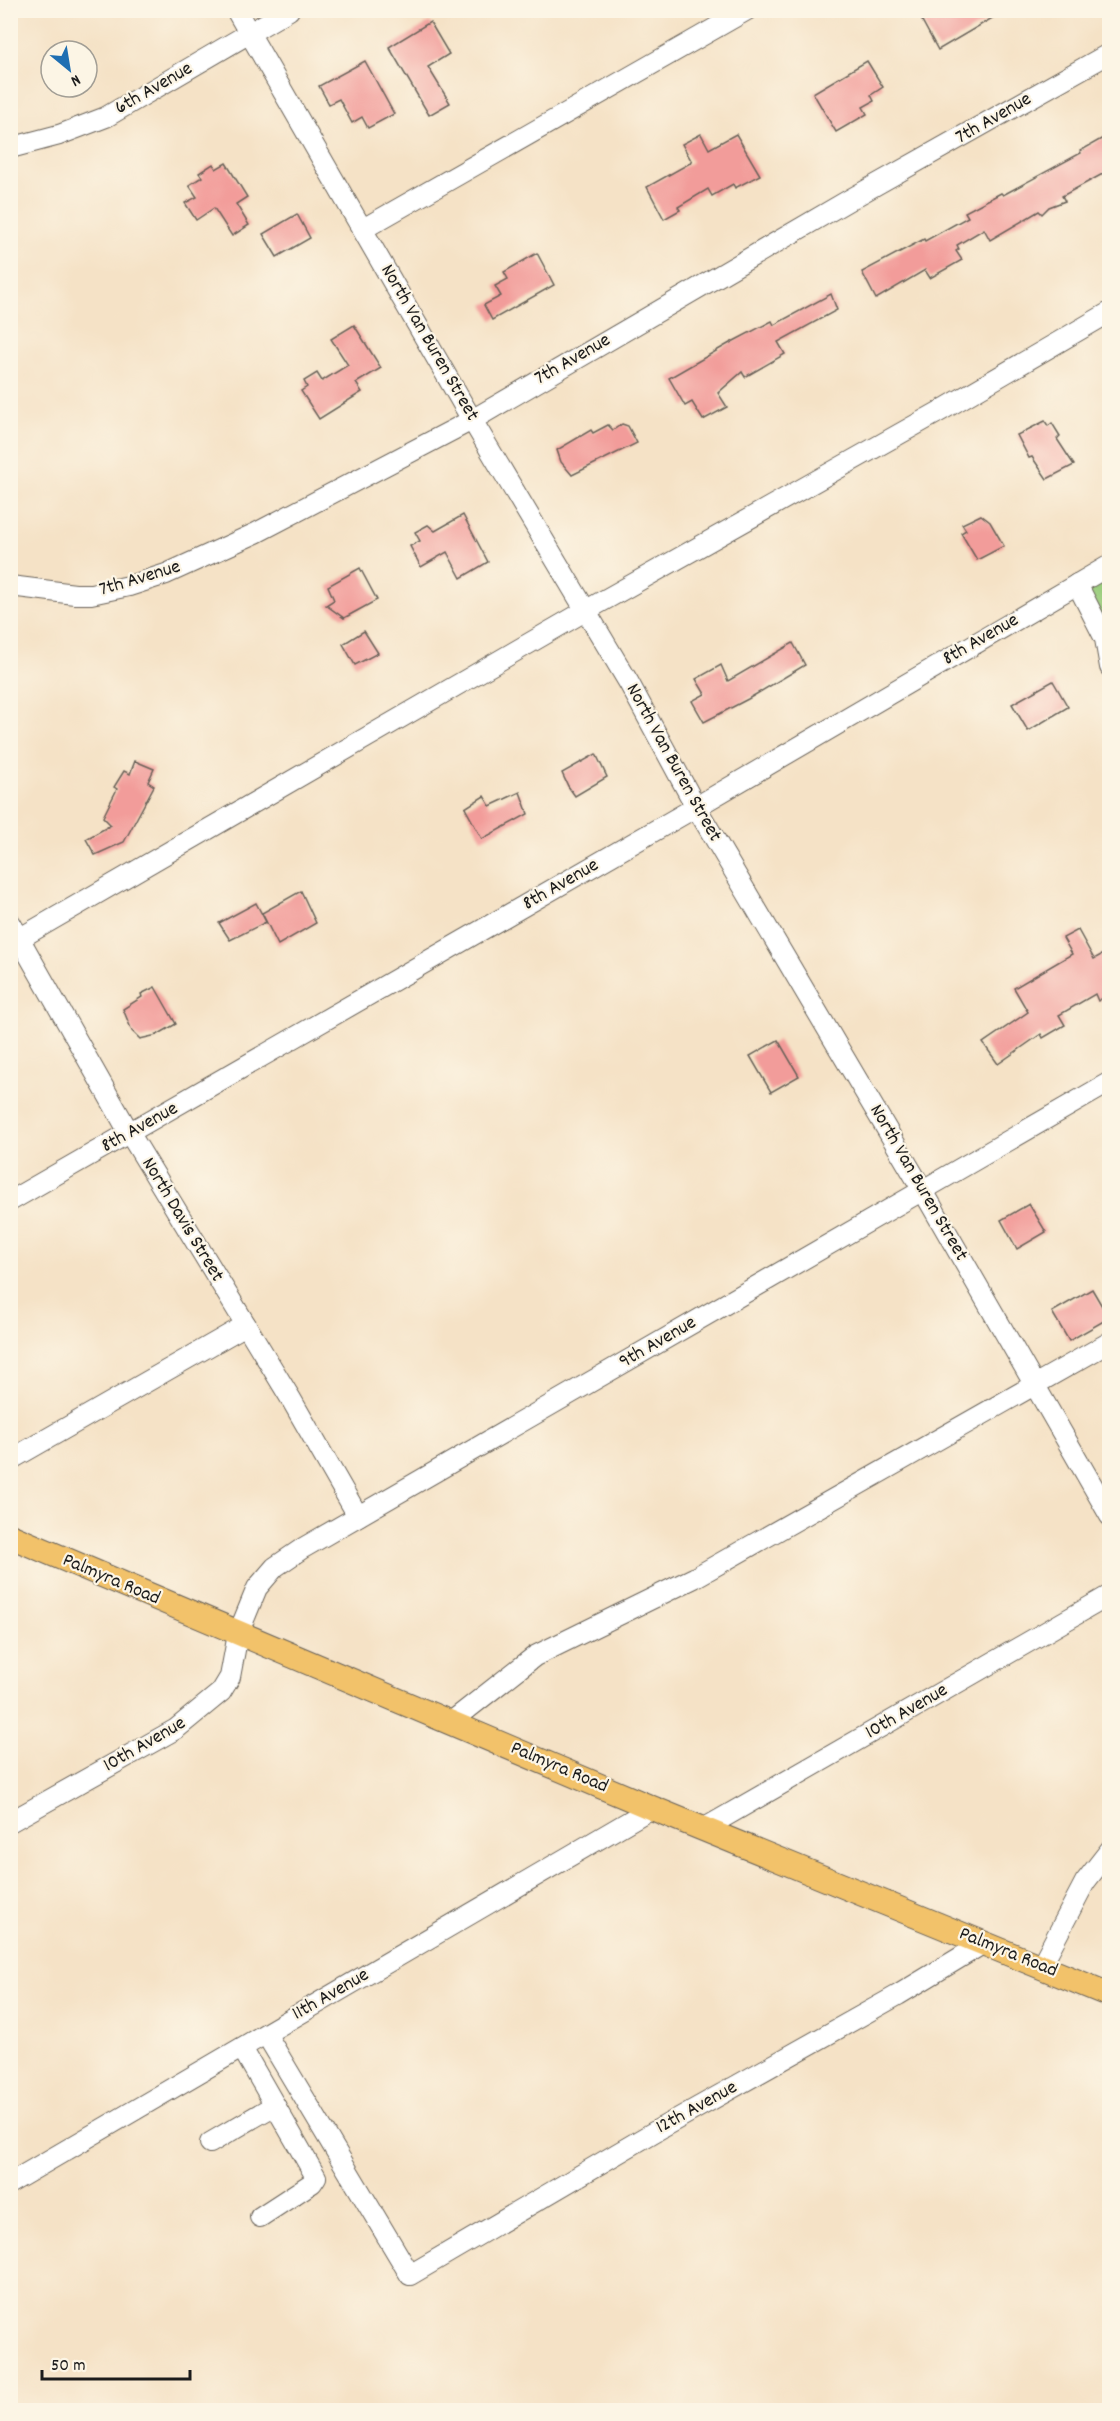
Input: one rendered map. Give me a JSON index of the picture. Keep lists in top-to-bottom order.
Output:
{
  "streets": {
    "main road": ["Palmyra Road"],
    "street": [
      "6th Avenue",
      "7th Avenue",
      "North Van Buren Street",
      "8th Avenue",
      "North Davis Street",
      "9th Avenue",
      "10th Avenue",
      "11th Avenue",
      "12th Avenue"
    ]
  },
  "crossings": [
    ["6th Avenue", "North Van Buren Street"],
    ["7th Avenue", "North Van Buren Street"],
    ["North Van Buren Street", "8th Avenue"],
    ["North Van Buren Street", "9th Avenue"],
    ["8th Avenue", "North Davis Street"],
    ["North Davis Street", "9th Avenue"],
    ["9th Avenue", "Palmyra Road"],
    ["9th Avenue", "10th Avenue"],
    ["Palmyra Road", "10th Avenue"],
    ["Palmyra Road", "11th Avenue"],
    ["Palmyra Road", "12th Avenue"],
    ["11th Avenue", "12th Avenue"]
  ],
  "scale_bar": "50 m",
  "north": "bottom right"
}
